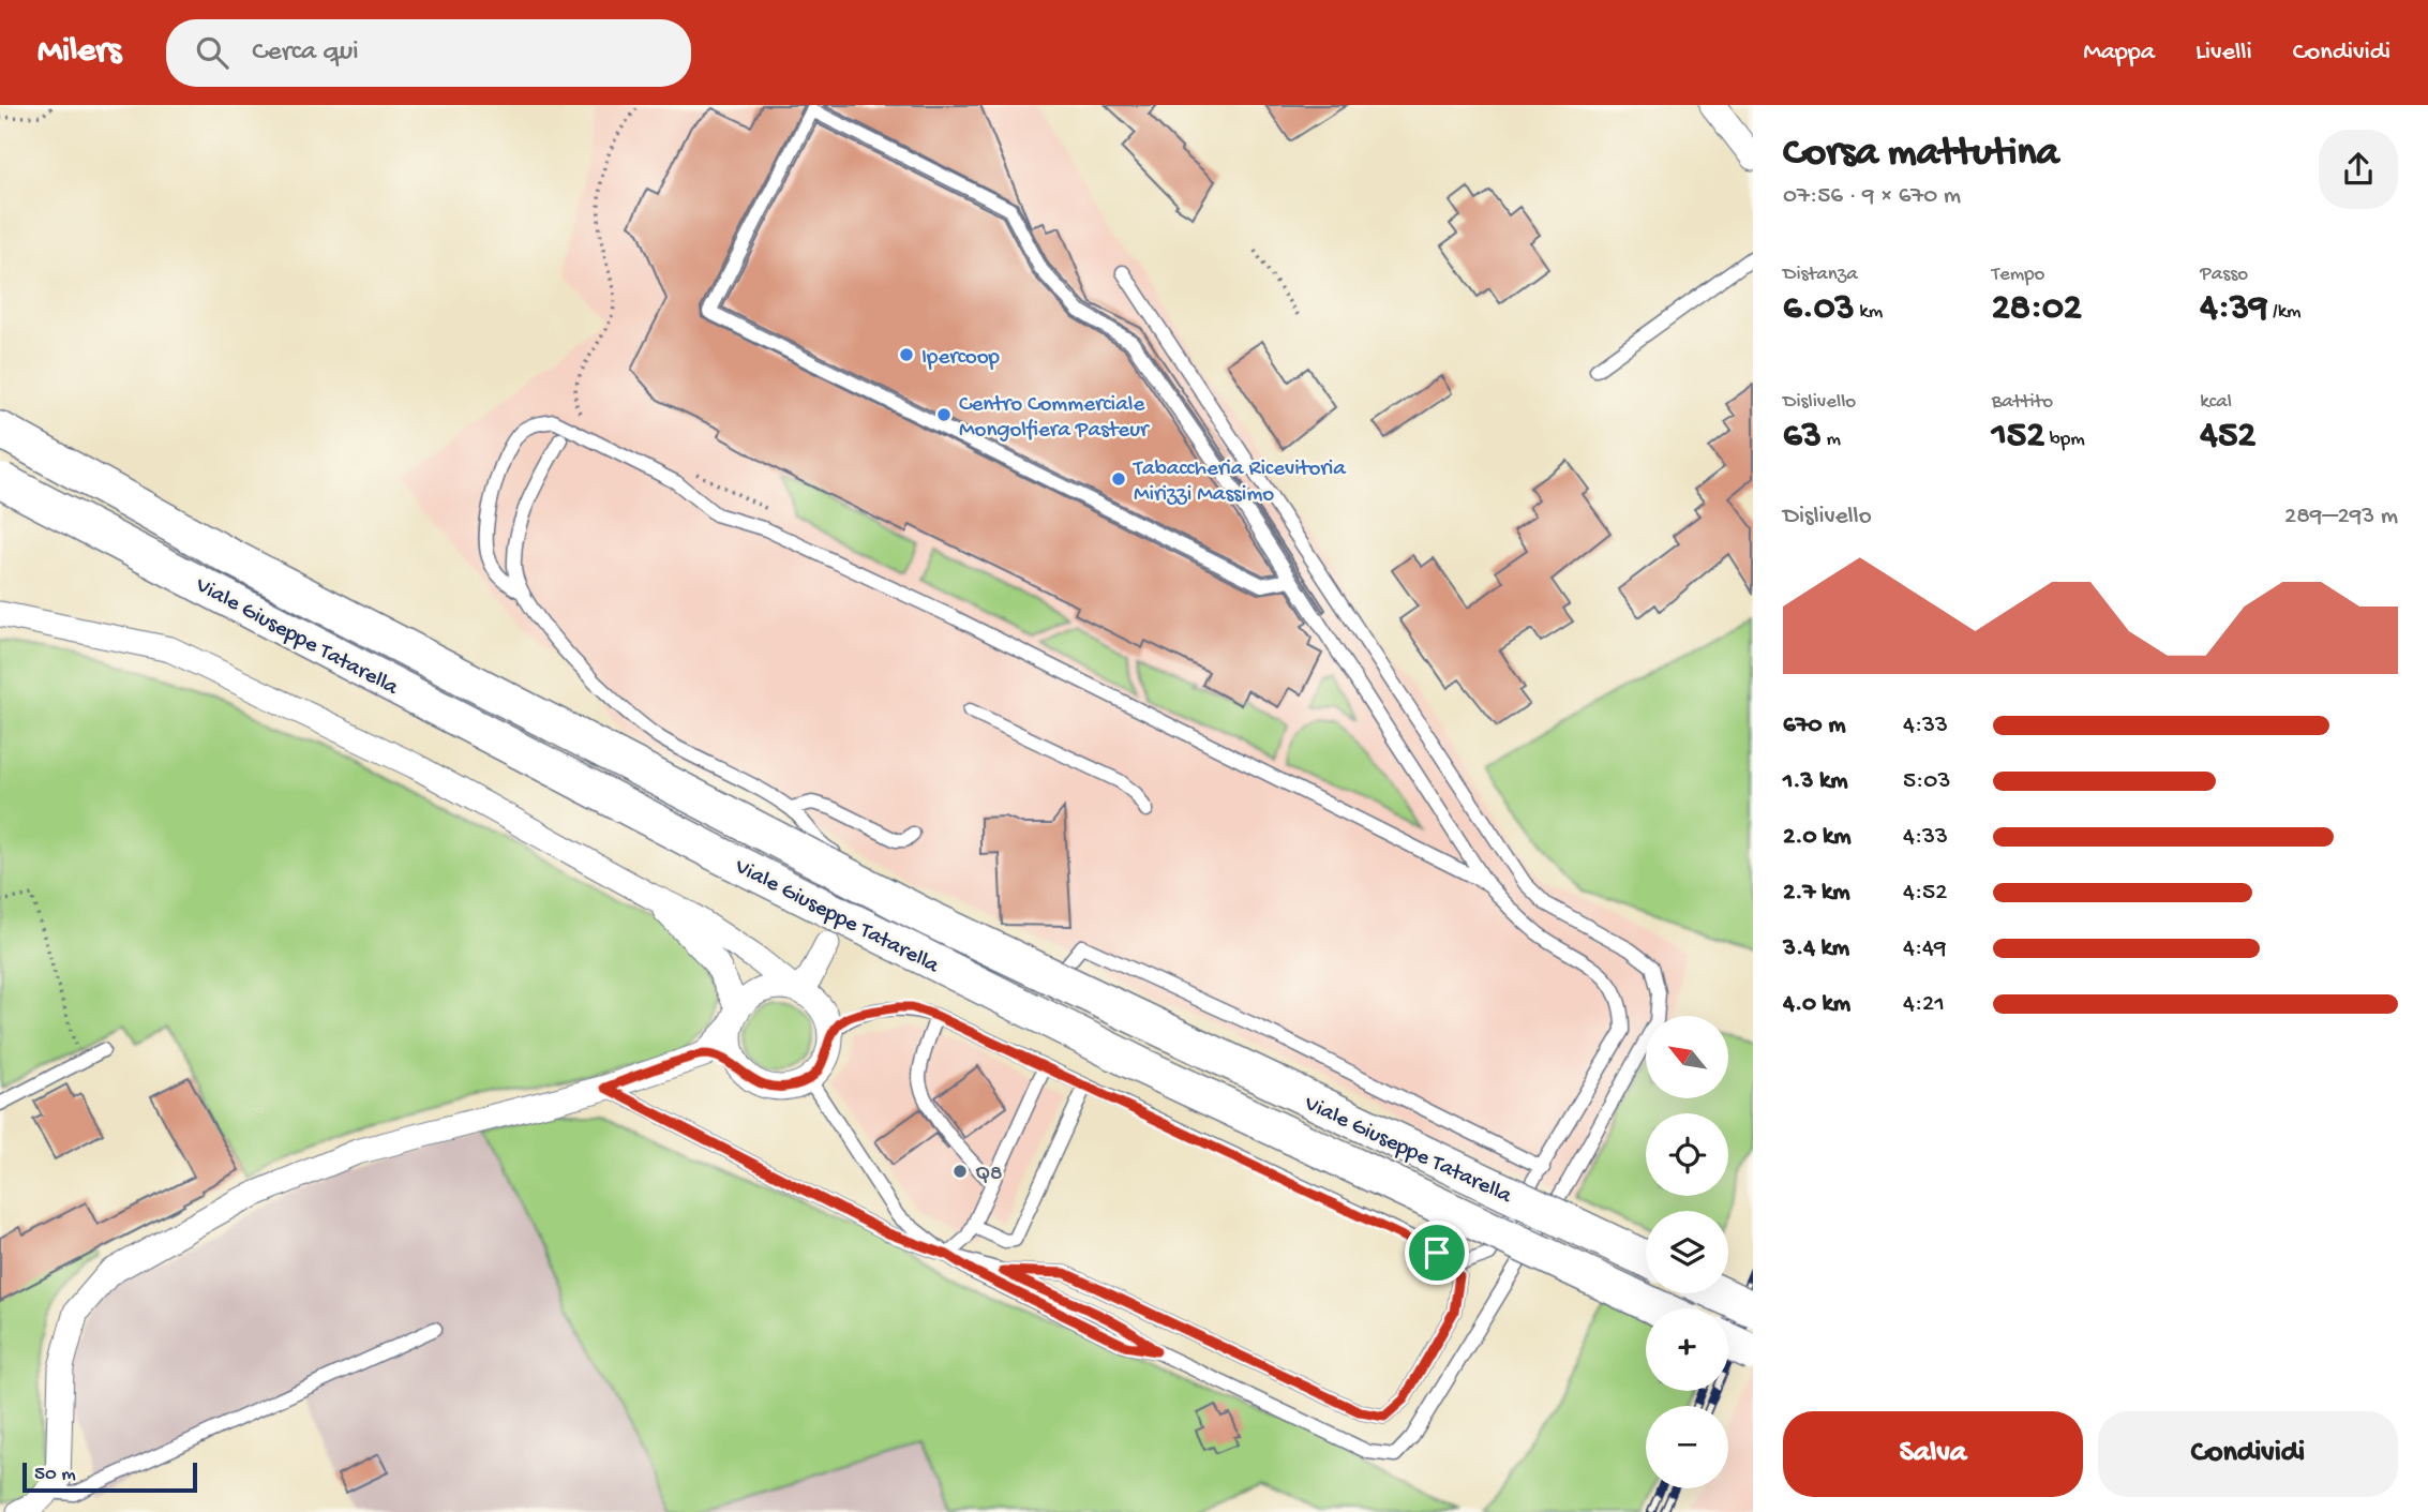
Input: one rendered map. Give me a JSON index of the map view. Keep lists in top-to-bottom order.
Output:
{
  "streets": {
    "main road": ["Viale Giuseppe Tatarella"]
  },
  "places": [
    "Ipercoop",
    "Centro Commerciale Mongolfiera Pasteur",
    "Tabaccheria Ricevitoria Mirizzi Massimo",
    "Q8"
  ],
  "scale_bar": "50 m",
  "north": "top left",
  "page": {
    "header": "Milers",
    "search": "Cerca qui",
    "nav": ["Mappa", "Livelli", "Condividi"],
    "heading": ["Corsa mattutina", "07:56 · 9 × 670 m"],
    "stats": [
      ["Distanza", "6.03 km"],
      ["Tempo", "28:02"],
      ["Passo", "4:39 /km"],
      ["Dislivello", "63 m"],
      ["Battito", "152 bpm"],
      ["kcal", "452"]
    ],
    "chart": ["Dislivello", "289–293 m"],
    "list": [
      {
        "name": "670 m",
        "note": "4:33"
      },
      {
        "name": "1.3 km",
        "note": "5:03"
      },
      {
        "name": "2.0 km",
        "note": "4:33"
      },
      {
        "name": "2.7 km",
        "note": "4:52"
      },
      {
        "name": "3.4 km",
        "note": "4:49"
      },
      {
        "name": "4.0 km",
        "note": "4:21"
      }
    ],
    "map_buttons": ["+", "−"],
    "buttons": ["Salva", "Condividi"],
    "scale": "50 m"
  }
}
